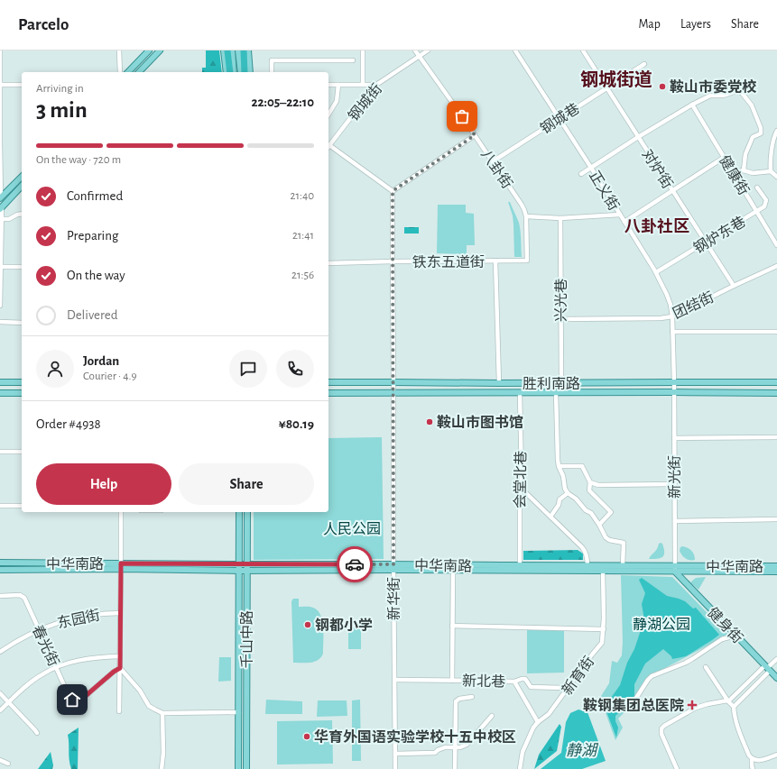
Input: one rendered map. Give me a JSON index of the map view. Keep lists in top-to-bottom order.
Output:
{
  "streets": {
    "main road": [
      "胜利南路",
      "中华南路",
      "健身街",
      "千山中路"
    ],
    "street": [
      "钢城街",
      "钢城巷",
      "八卦街",
      "对炉街",
      "健康街",
      "正义街",
      "钢炉东巷",
      "铁东五道街",
      "兴光巷",
      "团结街",
      "新光街",
      "会堂北巷",
      "新华街",
      "东园街",
      "春光街",
      "新育街",
      "新北巷"
    ]
  },
  "crossings": [
    ["钢城街", "八卦街"],
    ["钢城巷", "八卦街"],
    ["钢城巷", "对炉街"],
    ["钢城巷", "正义街"],
    ["八卦街", "铁东五道街"],
    ["对炉街", "钢炉东巷"],
    ["对炉街", "团结街"],
    ["健康街", "钢炉东巷"],
    ["正义街", "钢炉东巷"],
    ["正义街", "团结街"],
    ["正义街", "胜利南路"],
    ["正义街", "新光街"],
    ["铁东五道街", "新华街"],
    ["兴光巷", "团结街"],
    ["兴光巷", "胜利南路"],
    ["胜利南路", "新光街"],
    ["胜利南路", "会堂北巷"],
    ["胜利南路", "新华街"],
    ["新光街", "中华南路"],
    ["新光街", "健身街"],
    ["会堂北巷", "中华南路"],
    ["中华南路", "新华街"],
    ["中华南路", "健身街"],
    ["中华南路", "千山中路"],
    ["新华街", "新北巷"],
    ["东园街", "春光街"],
    ["新育街", "新北巷"]
  ],
  "districts": ["钢城街道", "八卦社区"],
  "water": ["静湖"],
  "parks": ["人民公园", "静湖公园"],
  "places": {
    "other": [
      "鞍山市委党校",
      "鞍山市图书馆",
      "钢都小学",
      "华育外国语实验学校十五中校区"
    ],
    "health": ["鞍钢集团总医院"]
  },
  "page": {
    "header": "Parcelo",
    "nav": ["Map", "Layers", "Share"],
    "heading": ["3 min", "Arriving in", "22:05–22:10"],
    "panel": [
      "Jordan",
      "Courier · 4.9",
      "Order #4938",
      "¥80.19"
    ],
    "bar": "On the way · 720 m",
    "list": [
      ["Confirmed", "21:40"],
      ["Preparing", "21:41"],
      ["On the way", "21:56"],
      "Delivered"
    ],
    "buttons": ["Help", "Share"]
  }
}
